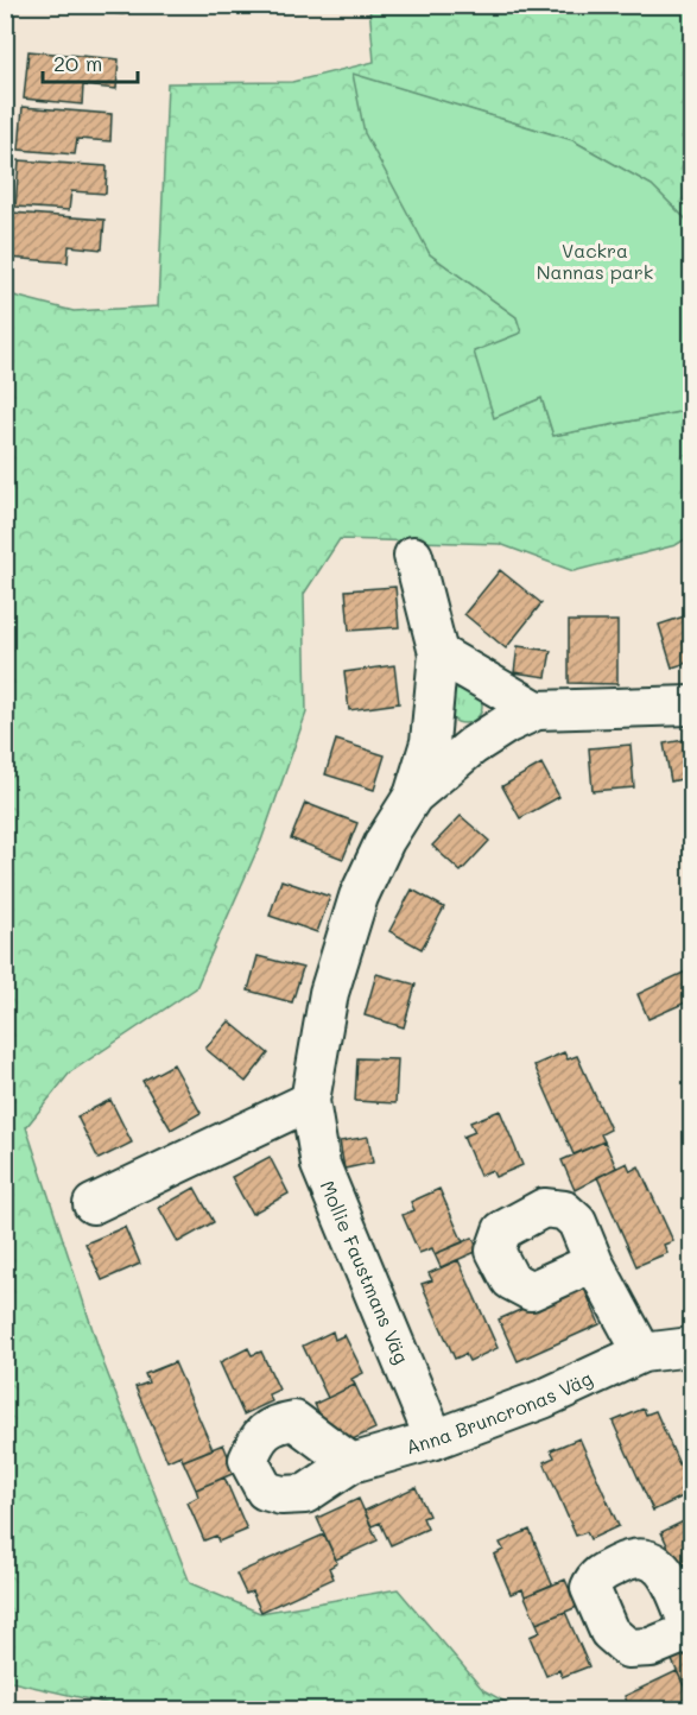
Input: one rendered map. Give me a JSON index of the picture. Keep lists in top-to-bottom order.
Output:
{
  "streets": {
    "street": ["Mollie Faustmans Väg", "Anna Bruncronas Väg"]
  },
  "crossings": [
    ["Mollie Faustmans Väg", "Anna Bruncronas Väg"]
  ],
  "parks": ["Vackra Nannas park"],
  "scale_bar": "20 m"
}
